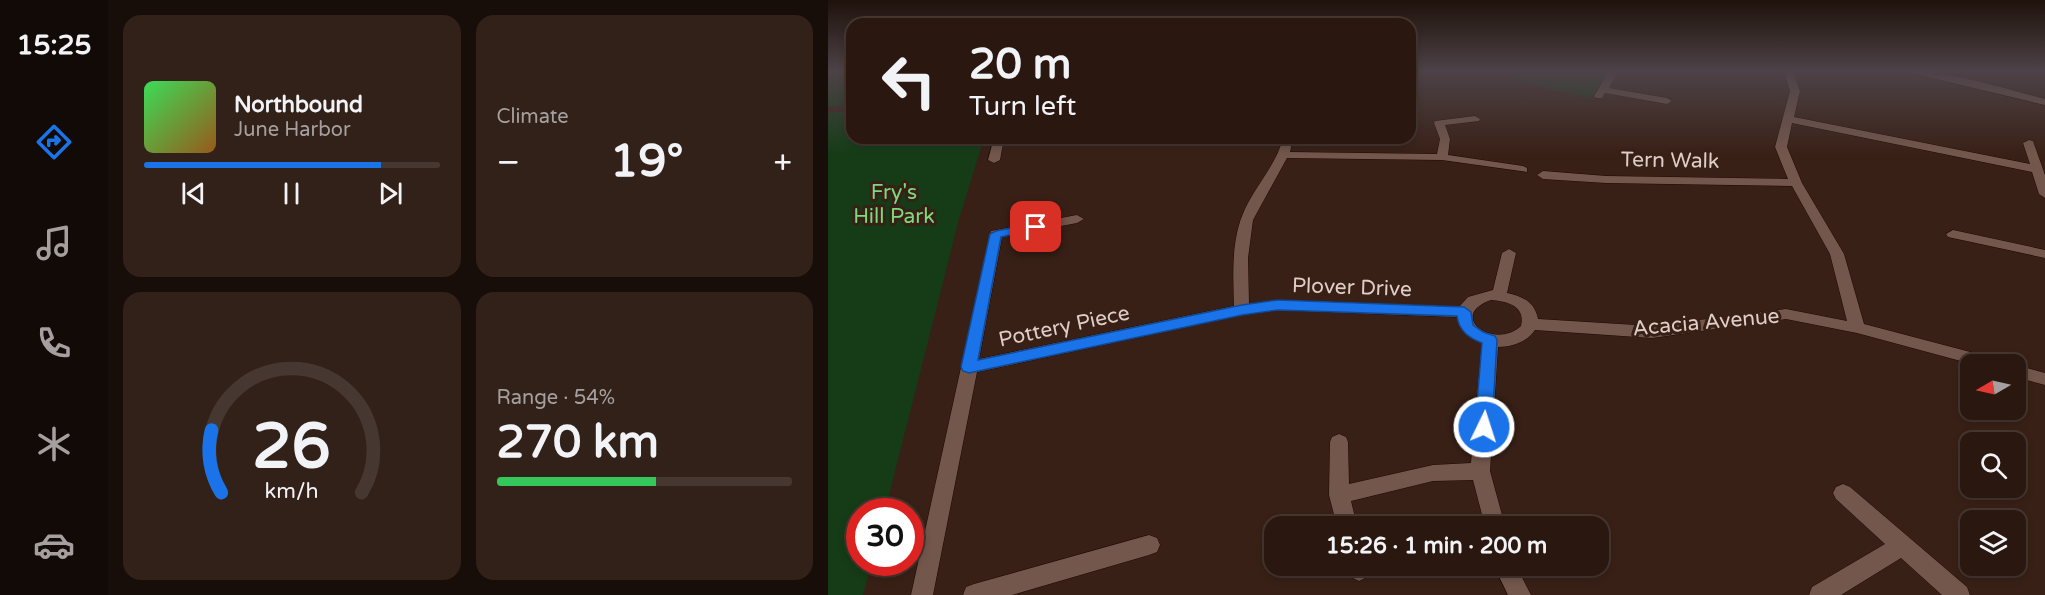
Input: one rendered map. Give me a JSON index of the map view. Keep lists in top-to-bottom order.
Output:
{
  "streets": {
    "street": [
      "Tern Walk",
      "Plover Drive",
      "Acacia Avenue",
      "Pottery Piece"
    ]
  },
  "crossings": [
    ["Plover Drive", "Acacia Avenue"],
    ["Plover Drive", "Pottery Piece"]
  ],
  "parks": ["Fry's Hill Park"],
  "north": "left",
  "page": {
    "tabs": "15:25",
    "tile": [
      "Climate",
      ["Range · 54%", "270 km"]
    ],
    "turn": ["20 m", "Turn left"],
    "song": ["Northbound", "June Harbor"],
    "heat": ["−", "19°", "+"],
    "limit": "30",
    "trip": "15:26 · 1 min · 200 m",
    "gauge": ["26", "km/h"]
  }
}
